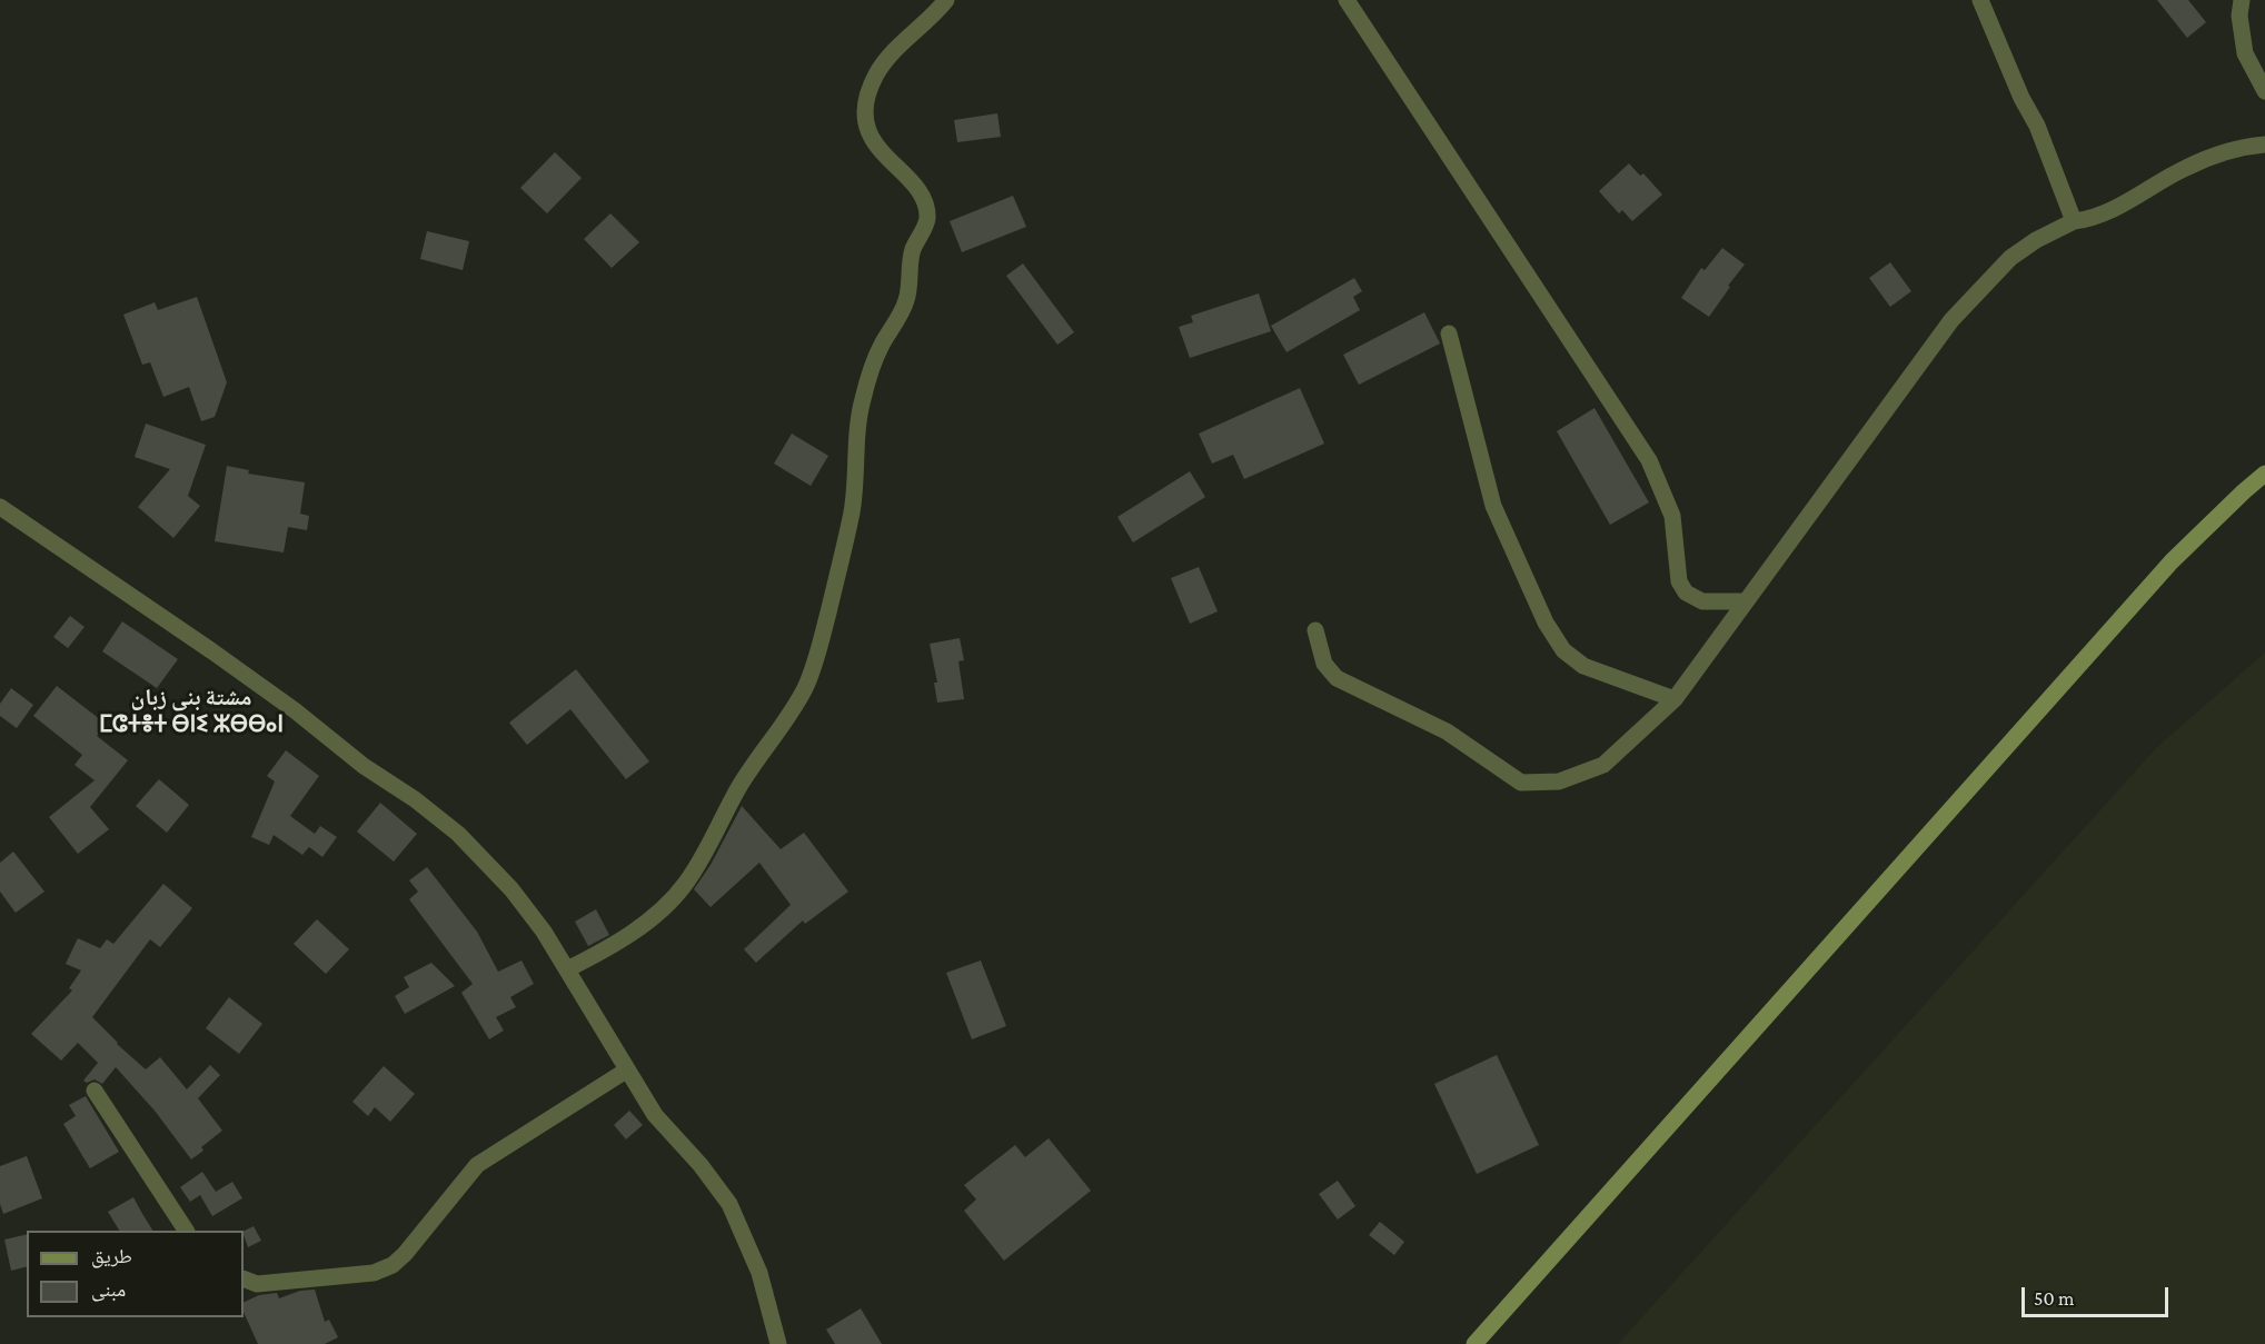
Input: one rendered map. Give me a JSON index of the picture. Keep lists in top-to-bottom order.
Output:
{
  "districts": ["مشتة بني زبان ⵎⵛⵜⴻⵜ ⴱⵏⵉ ⵣⴱⴱⴰⵏ"],
  "legend": ["طريق", "مبنى"],
  "scale_bar": "50 m"
}
